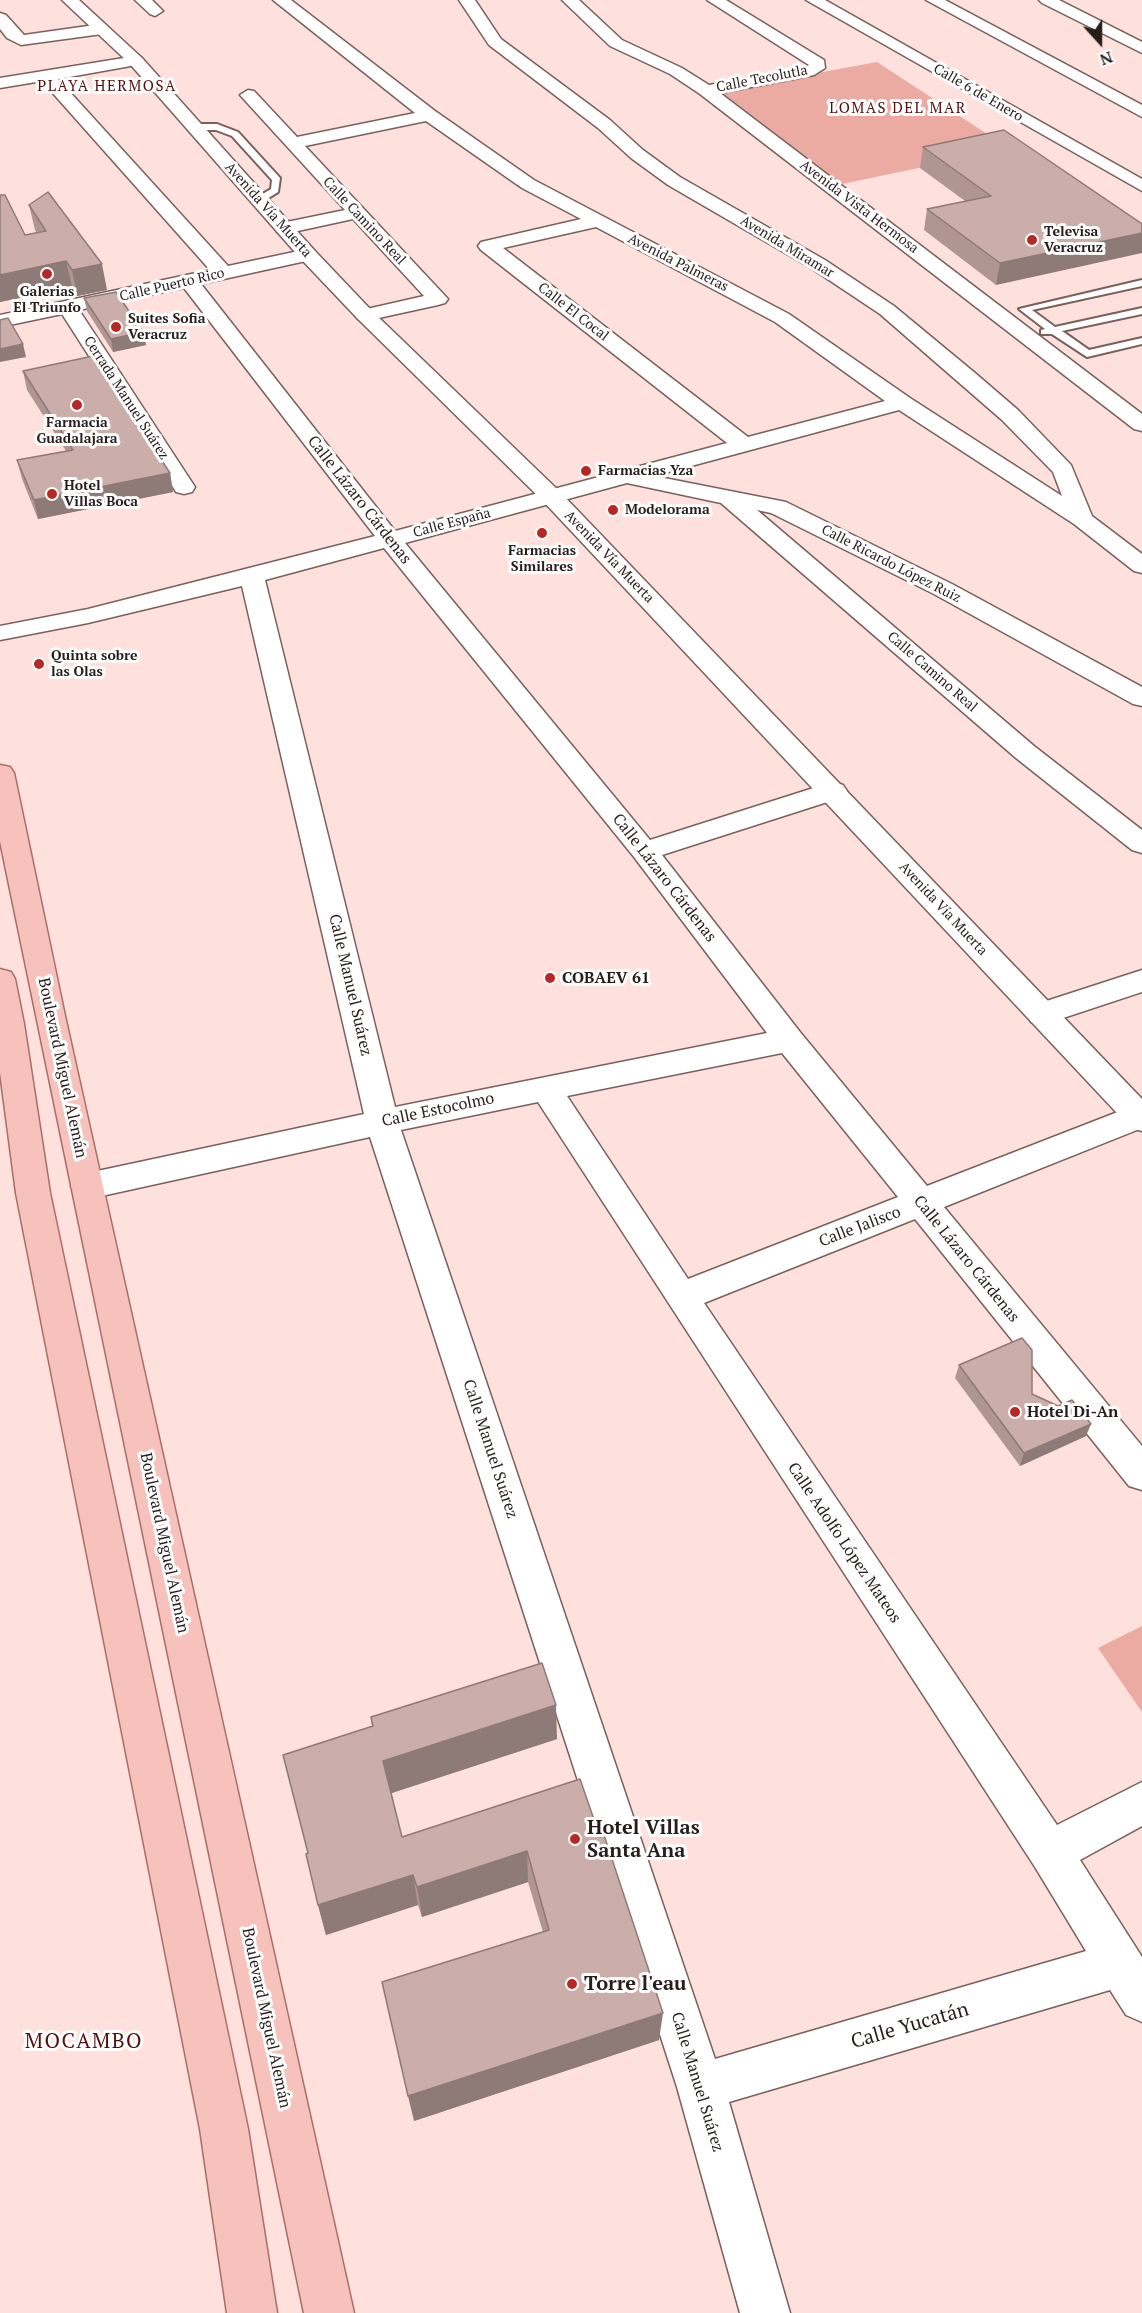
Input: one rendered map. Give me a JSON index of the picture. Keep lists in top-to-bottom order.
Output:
{
  "streets": {
    "main road": ["Boulevard Miguel Alemán"],
    "street": [
      "Calle Tecolutla",
      "Calle 6 de Enero",
      "Avenida Vista Hermosa",
      "Avenida Vía Muerta",
      "Calle Camino Real",
      "Avenida Miramar",
      "Avenida Palmeras",
      "Calle Puerto Rico",
      "Calle El Cocal",
      "Cerrada Manuel Suárez",
      "Calle Lázaro Cárdenas",
      "Calle España",
      "Calle Ricardo López Ruiz",
      "Calle Manuel Suárez",
      "Calle Estocolmo",
      "Calle Jalisco",
      "Calle Adolfo López Mateos",
      "Calle Yucatán"
    ]
  },
  "crossings": [
    ["Calle Tecolutla", "Avenida Vista Hermosa"],
    ["Avenida Vía Muerta", "Calle Camino Real"],
    ["Avenida Vía Muerta", "Calle Puerto Rico"],
    ["Avenida Vía Muerta", "Calle España"],
    ["Avenida Vía Muerta", "Calle Jalisco"],
    ["Calle Camino Real", "Calle Ricardo López Ruiz"],
    ["Avenida Miramar", "Avenida Palmeras"],
    ["Avenida Palmeras", "Calle El Cocal"],
    ["Avenida Palmeras", "Calle España"],
    ["Calle Puerto Rico", "Cerrada Manuel Suárez"],
    ["Calle Puerto Rico", "Calle Lázaro Cárdenas"],
    ["Calle El Cocal", "Calle España"],
    ["Calle Lázaro Cárdenas", "Calle España"],
    ["Calle Lázaro Cárdenas", "Calle Estocolmo"],
    ["Calle Lázaro Cárdenas", "Calle Jalisco"],
    ["Calle España", "Calle Ricardo López Ruiz"],
    ["Calle España", "Calle Manuel Suárez"],
    ["Calle Manuel Suárez", "Calle Estocolmo"],
    ["Calle Manuel Suárez", "Calle Yucatán"],
    ["Boulevard Miguel Alemán", "Calle Estocolmo"],
    ["Calle Estocolmo", "Calle Adolfo López Mateos"],
    ["Calle Jalisco", "Calle Adolfo López Mateos"],
    ["Calle Adolfo López Mateos", "Calle Yucatán"]
  ],
  "districts": ["PLAYA HERMOSA", "LOMAS DEL MAR", "MOCAMBO"],
  "places": [
    "Televisa Veracruz",
    "Galerias El Triunfo",
    "Suites Sofia Veracruz",
    "Farmacia Guadalajara",
    "Farmacias Yza",
    "Hotel Villas Boca",
    "Modelorama",
    "Farmacias Similares",
    "Quinta sobre las Olas",
    "COBAEV 61",
    "Hotel Di-An",
    "Hotel Villas Santa Ana",
    "Torre l'eau"
  ],
  "north": "bottom"
}
